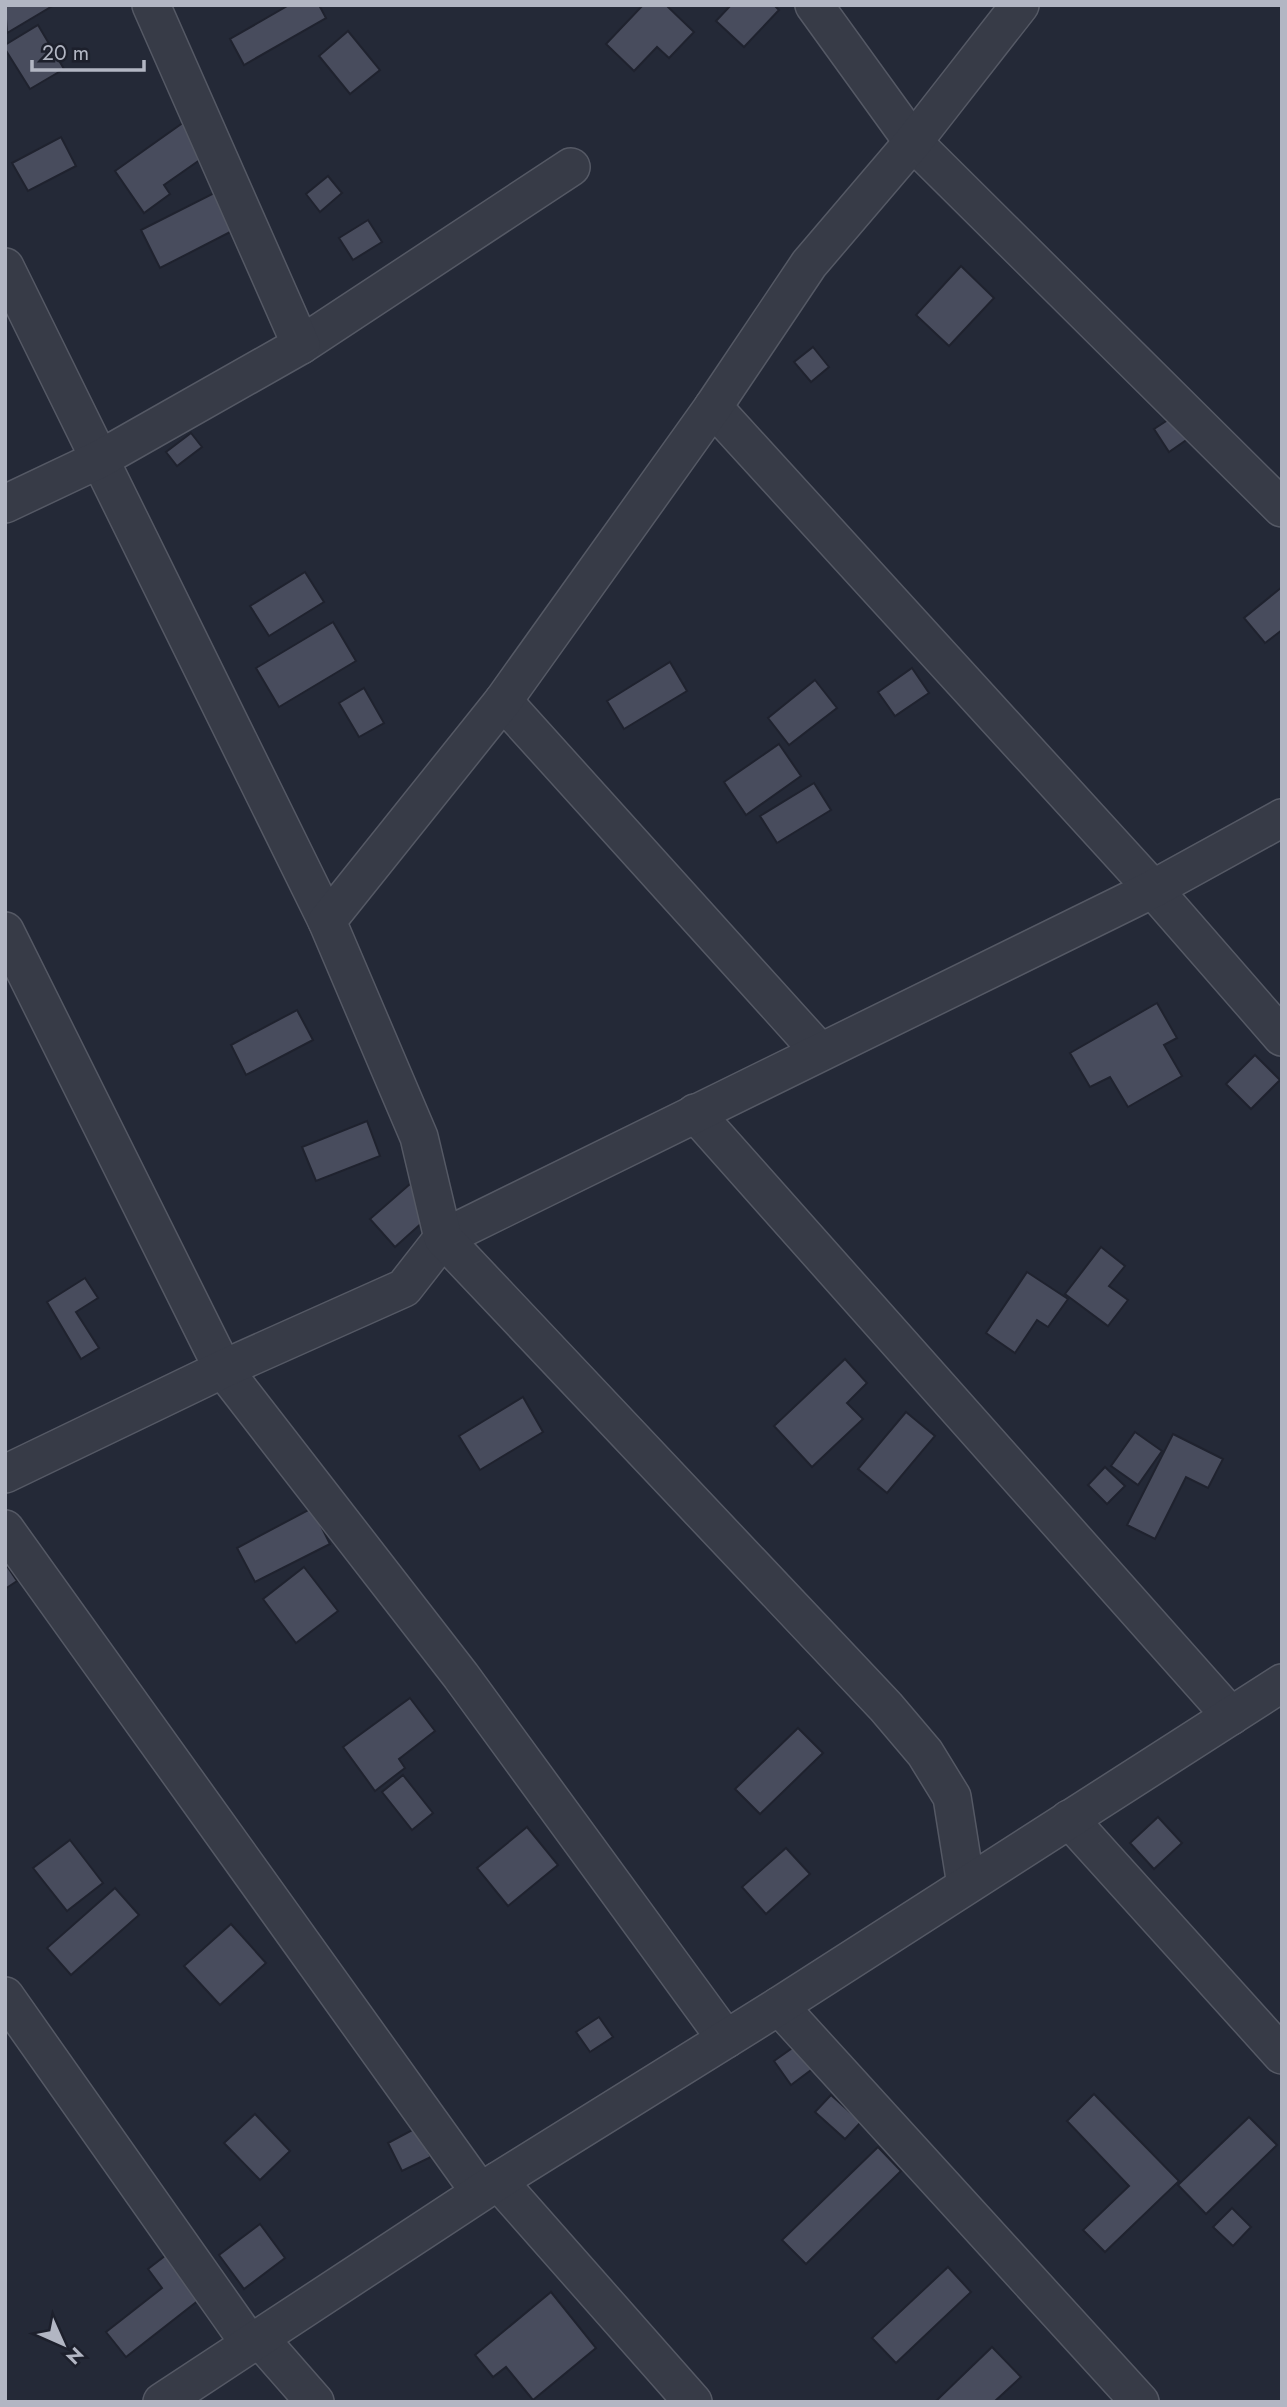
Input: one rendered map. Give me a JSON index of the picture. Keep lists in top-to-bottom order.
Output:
{
  "scale_bar": "20 m",
  "north": "bottom right"
}
